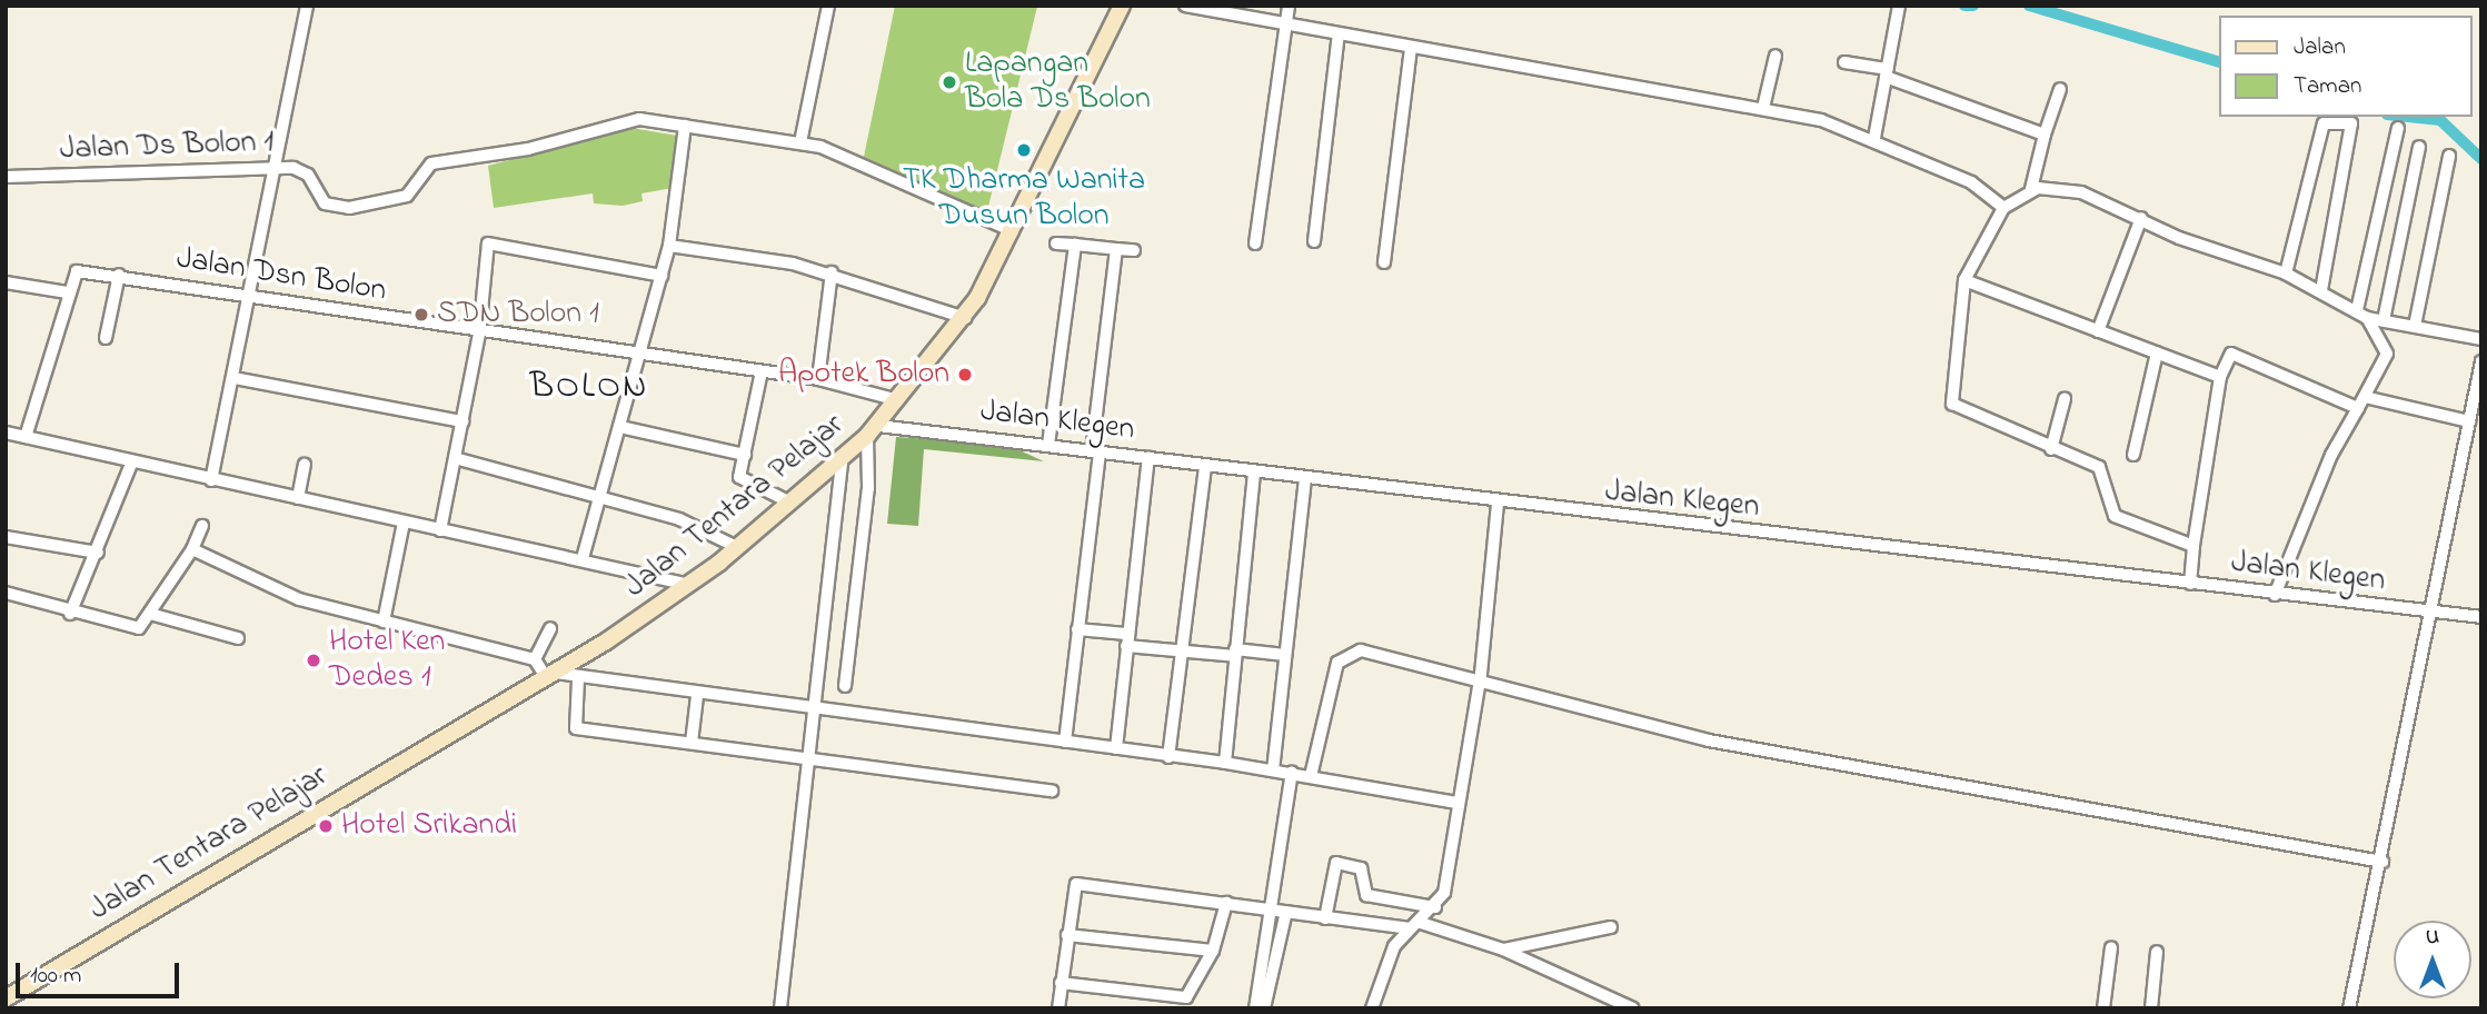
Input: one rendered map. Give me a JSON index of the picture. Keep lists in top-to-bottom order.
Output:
{
  "streets": {
    "main road": ["Jalan Tentara Pelajar"],
    "street": ["Jalan Ds Bolon 1", "Jalan Dsn Bolon", "Jalan Klegen"]
  },
  "crossings": [
    ["Jalan Ds Bolon 1", "Jalan Tentara Pelajar"],
    ["Jalan Dsn Bolon", "Jalan Tentara Pelajar"],
    ["Jalan Klegen", "Jalan Tentara Pelajar"]
  ],
  "districts": ["BOLON"],
  "places": [
    "Lapangan Bola Ds Bolon",
    "TK Dharma Wanita Dusun Bolon",
    "SDN Bolon 1",
    "Apotek Bolon",
    "Hotel Ken Dedes 1",
    "Hotel Srikandi"
  ],
  "legend": ["Jalan", "Taman"],
  "scale_bar": "100 m",
  "north": "top"
}
